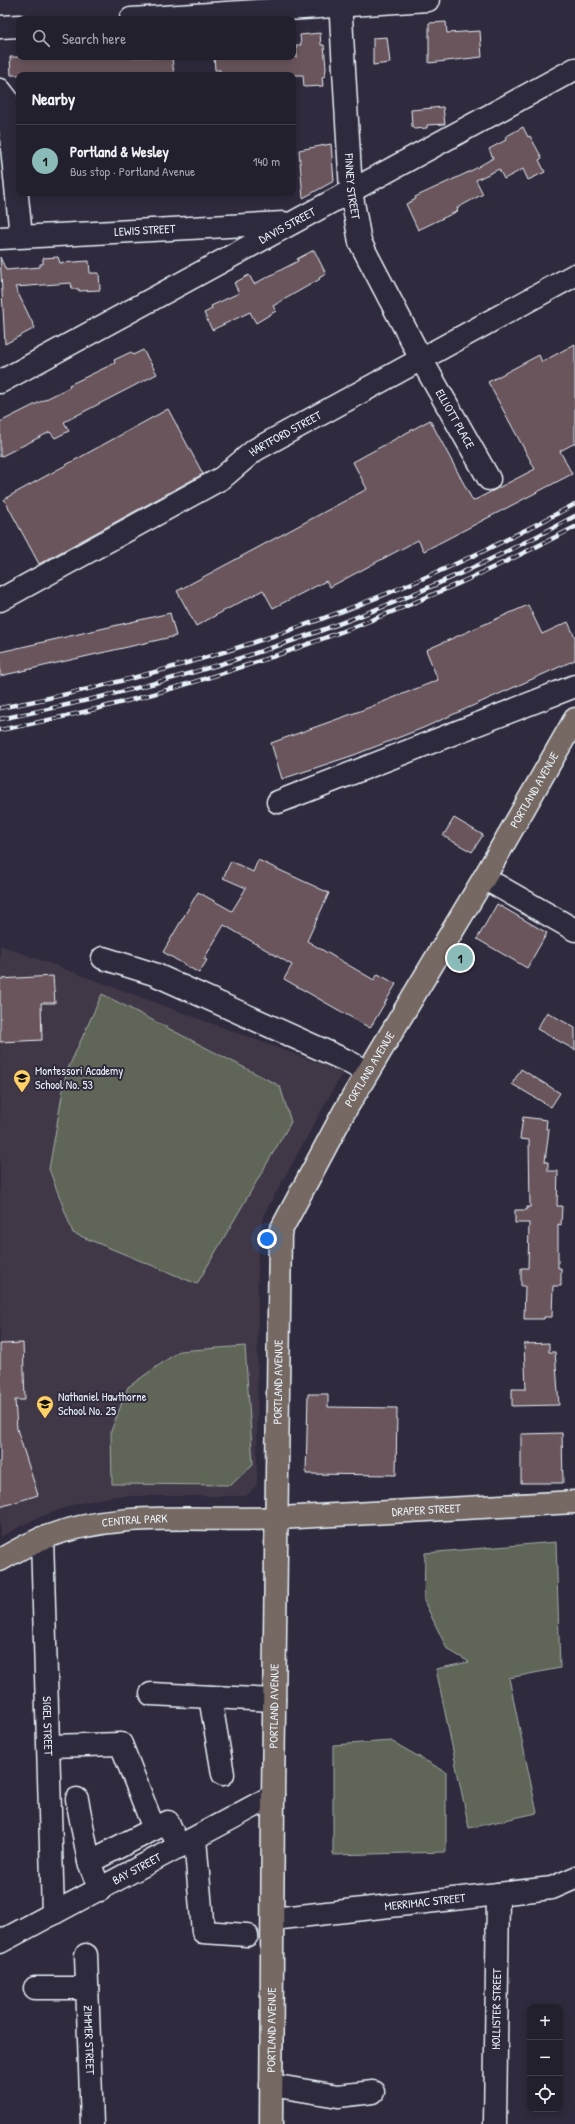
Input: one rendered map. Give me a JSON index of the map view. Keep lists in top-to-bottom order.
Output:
{
  "streets": {
    "main road": ["PORTLAND AVENUE", "DRAPER STREET", "CENTRAL PARK"],
    "street": [
      "FINNEY STREET",
      "DAVIS STREET",
      "LEWIS STREET",
      "ELLIOTT PLACE",
      "HARTFORD STREET",
      "SIGEL STREET",
      "BAY STREET",
      "MERRIMAC STREET",
      "HOLLISTER STREET",
      "ZIMMER STREET"
    ]
  },
  "crossings": [
    ["FINNEY STREET", "DAVIS STREET"],
    ["FINNEY STREET", "ELLIOTT PLACE"],
    ["FINNEY STREET", "HARTFORD STREET"],
    ["DAVIS STREET", "LEWIS STREET"],
    ["ELLIOTT PLACE", "HARTFORD STREET"],
    ["PORTLAND AVENUE", "DRAPER STREET"],
    ["PORTLAND AVENUE", "CENTRAL PARK"],
    ["PORTLAND AVENUE", "BAY STREET"],
    ["PORTLAND AVENUE", "MERRIMAC STREET"],
    ["DRAPER STREET", "CENTRAL PARK"],
    ["CENTRAL PARK", "SIGEL STREET"],
    ["SIGEL STREET", "BAY STREET"],
    ["MERRIMAC STREET", "HOLLISTER STREET"]
  ],
  "places": {
    "school or university": ["Montessori Academy School No. 53", "Nathaniel Hawthorne School No. 25"]
  },
  "page": {
    "search": "Search here",
    "heading": "Nearby",
    "list": [
      {
        "mark": "1",
        "name": "Portland & Wesley",
        "note": "Bus stop · Portland Avenue",
        "value": "140 m"
      }
    ],
    "pins": "1",
    "map_buttons": ["+", "−"]
  }
}
